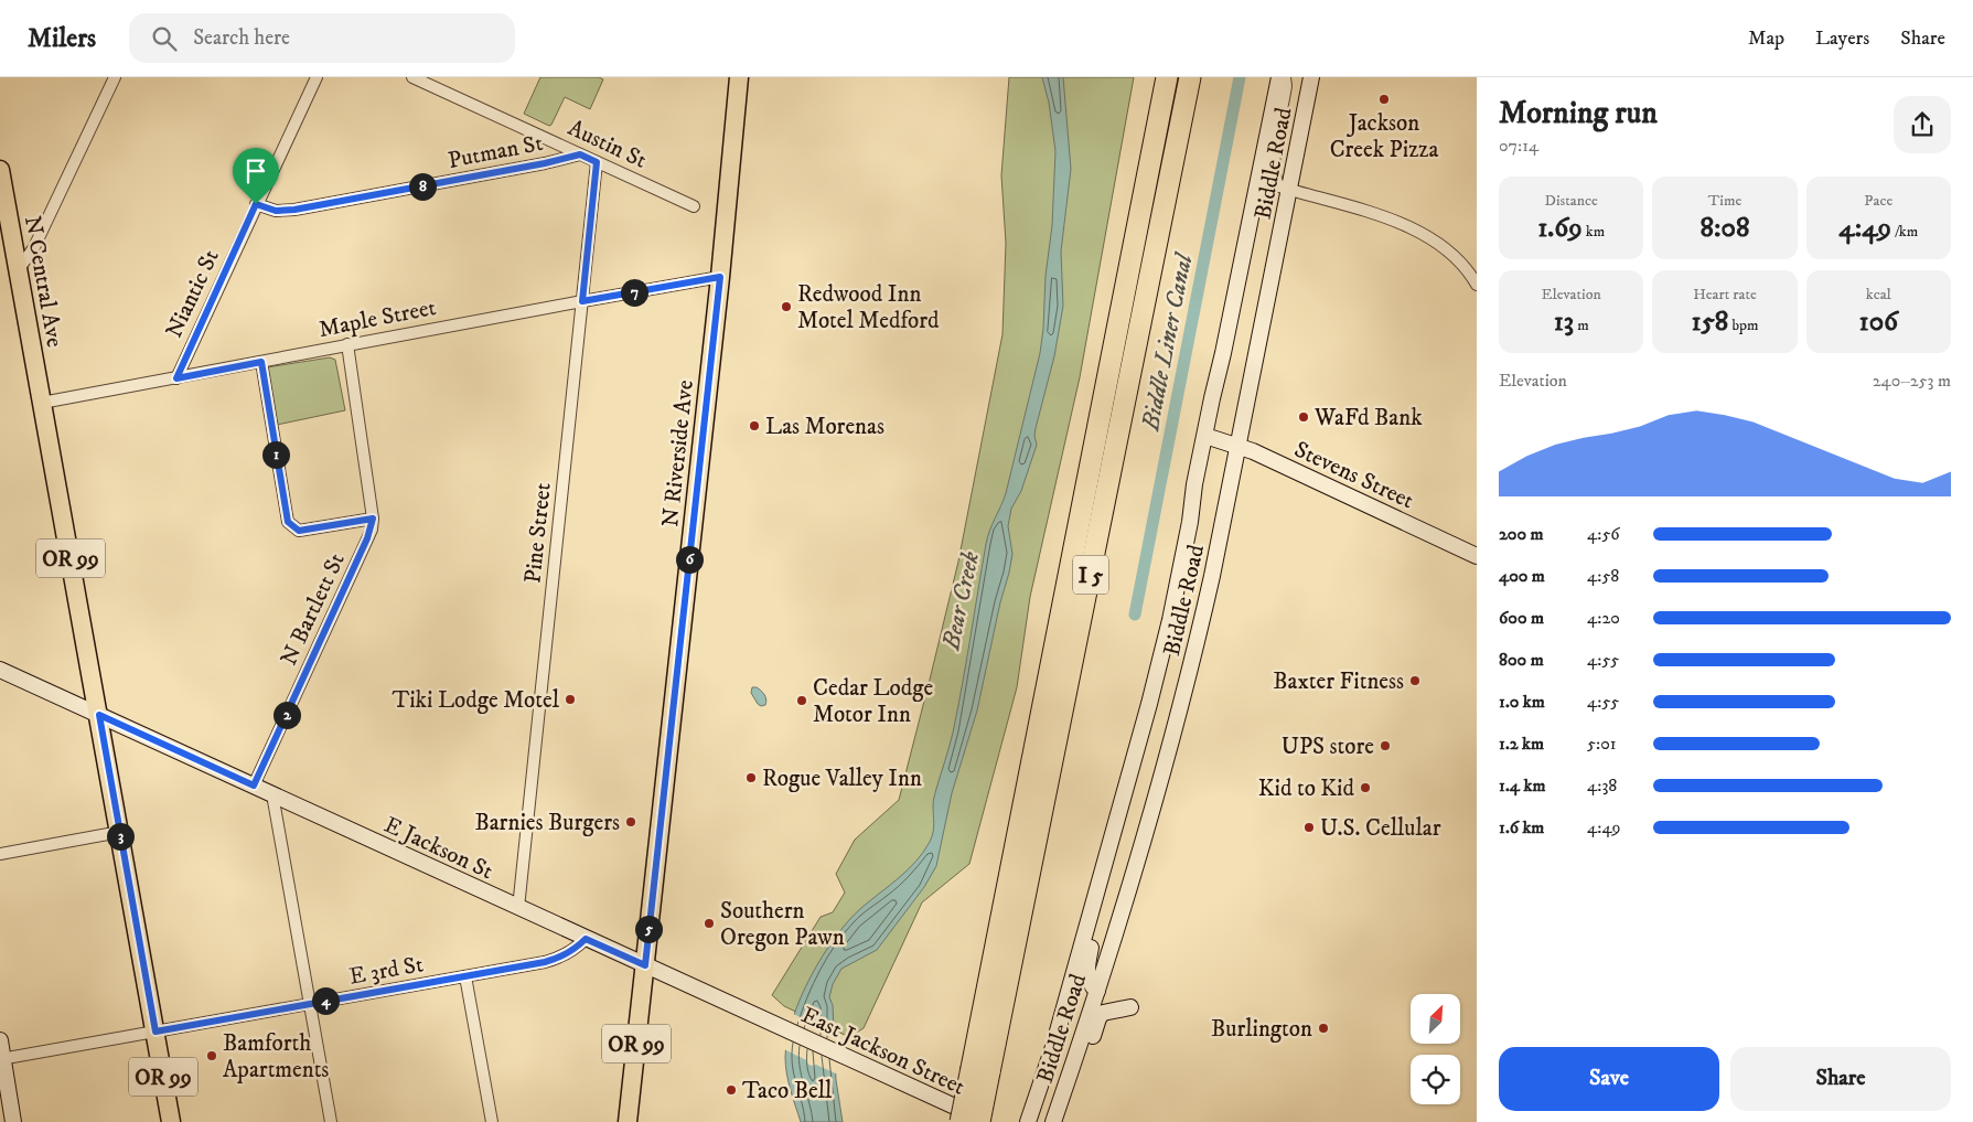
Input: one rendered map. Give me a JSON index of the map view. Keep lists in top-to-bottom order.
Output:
{
  "streets": {
    "highway": ["I 5"],
    "main road": [
      "Biddle Road",
      "N Central Ave",
      "N Riverside Ave",
      "Stevens Street",
      "OR 99",
      "E Jackson St",
      "East Jackson Street"
    ],
    "street": [
      "Austin St",
      "Putman St",
      "Niantic St",
      "Maple Street",
      "Pine Street",
      "N Bartlett St",
      "E 3rd St"
    ]
  },
  "crossings": [
    ["Austin St", "Putman St"],
    ["Austin St", "Pine Street"],
    ["Putman St", "Niantic St"],
    ["Biddle Road", "Stevens Street"],
    ["N Central Ave", "Maple Street"],
    ["N Central Ave", "OR 99"],
    ["Niantic St", "Maple Street"],
    ["Maple Street", "N Riverside Ave"],
    ["Maple Street", "Pine Street"],
    ["Maple Street", "OR 99"],
    ["Maple Street", "N Bartlett St"],
    ["N Riverside Ave", "OR 99"],
    ["N Riverside Ave", "E Jackson St"],
    ["Pine Street", "E Jackson St"],
    ["OR 99", "E Jackson St"],
    ["OR 99", "E 3rd St"],
    ["N Bartlett St", "E Jackson St"],
    ["E Jackson St", "E 3rd St"],
    ["E Jackson St", "East Jackson Street"]
  ],
  "water": ["Biddle Liner Canal", "Bear Creek"],
  "places": [
    "Jackson Creek Pizza",
    "Redwood Inn Motel Medford",
    "WaFd Bank",
    "Las Morenas",
    "Baxter Fitness",
    "Tiki Lodge Motel",
    "Cedar Lodge Motor Inn",
    "UPS store",
    "Rogue Valley Inn",
    "Kid to Kid",
    "Barnies Burgers",
    "U.S. Cellular",
    "Southern Oregon Pawn",
    "Burlington",
    "Bamforth Apartments",
    "Taco Bell"
  ],
  "north": "top right",
  "page": {
    "header": "Milers",
    "search": "Search here",
    "nav": ["Map", "Layers", "Share"],
    "heading": ["Morning run", "07:14"],
    "stats": [
      ["Distance", "1.69 km"],
      ["Time", "8:08"],
      ["Pace", "4:49 /km"],
      ["Elevation", "13 m"],
      ["Heart rate", "158 bpm"],
      ["kcal", "106"]
    ],
    "pins": [
      "8",
      "7",
      "1",
      "6",
      "2",
      "3",
      "5",
      "4"
    ],
    "chart": ["Elevation", "240–253 m"],
    "list": [
      {
        "name": "200 m",
        "note": "4:56"
      },
      {
        "name": "400 m",
        "note": "4:58"
      },
      {
        "name": "600 m",
        "note": "4:20"
      },
      {
        "name": "800 m",
        "note": "4:55"
      },
      {
        "name": "1.0 km",
        "note": "4:55"
      },
      {
        "name": "1.2 km",
        "note": "5:01"
      },
      {
        "name": "1.4 km",
        "note": "4:38"
      },
      {
        "name": "1.6 km",
        "note": "4:49"
      }
    ],
    "buttons": ["Save", "Share"]
  }
}
